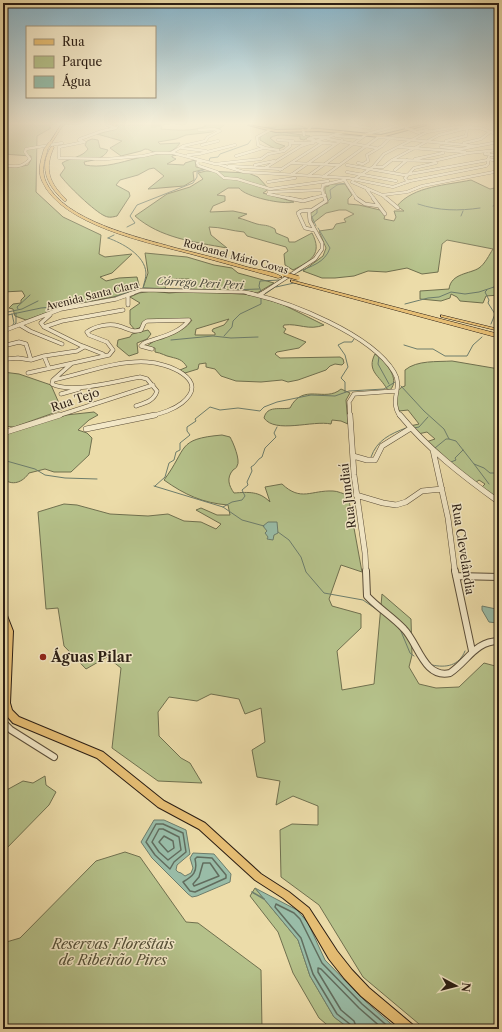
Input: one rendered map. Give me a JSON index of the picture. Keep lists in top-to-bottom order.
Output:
{
  "streets": {
    "highway": ["Rodoanel Mário Covas"],
    "street": [
      "Avenida Santa Clara",
      "Rua Tejo",
      "Rua Jundiaí",
      "Rua Clevelândia"
    ]
  },
  "crossings": [
    ["Avenida Santa Clara", "Rua Jundiaí"],
    ["Avenida Santa Clara", "Rua Clevelândia"],
    ["Rua Jundiaí", "Rua Clevelândia"]
  ],
  "water": ["Córrego Peri Peri"],
  "parks": ["Reservas Florestais de Ribeirão Pires"],
  "places": ["Águas Pilar"],
  "legend": ["Rua", "Parque", "Água"],
  "north": "right"
}
